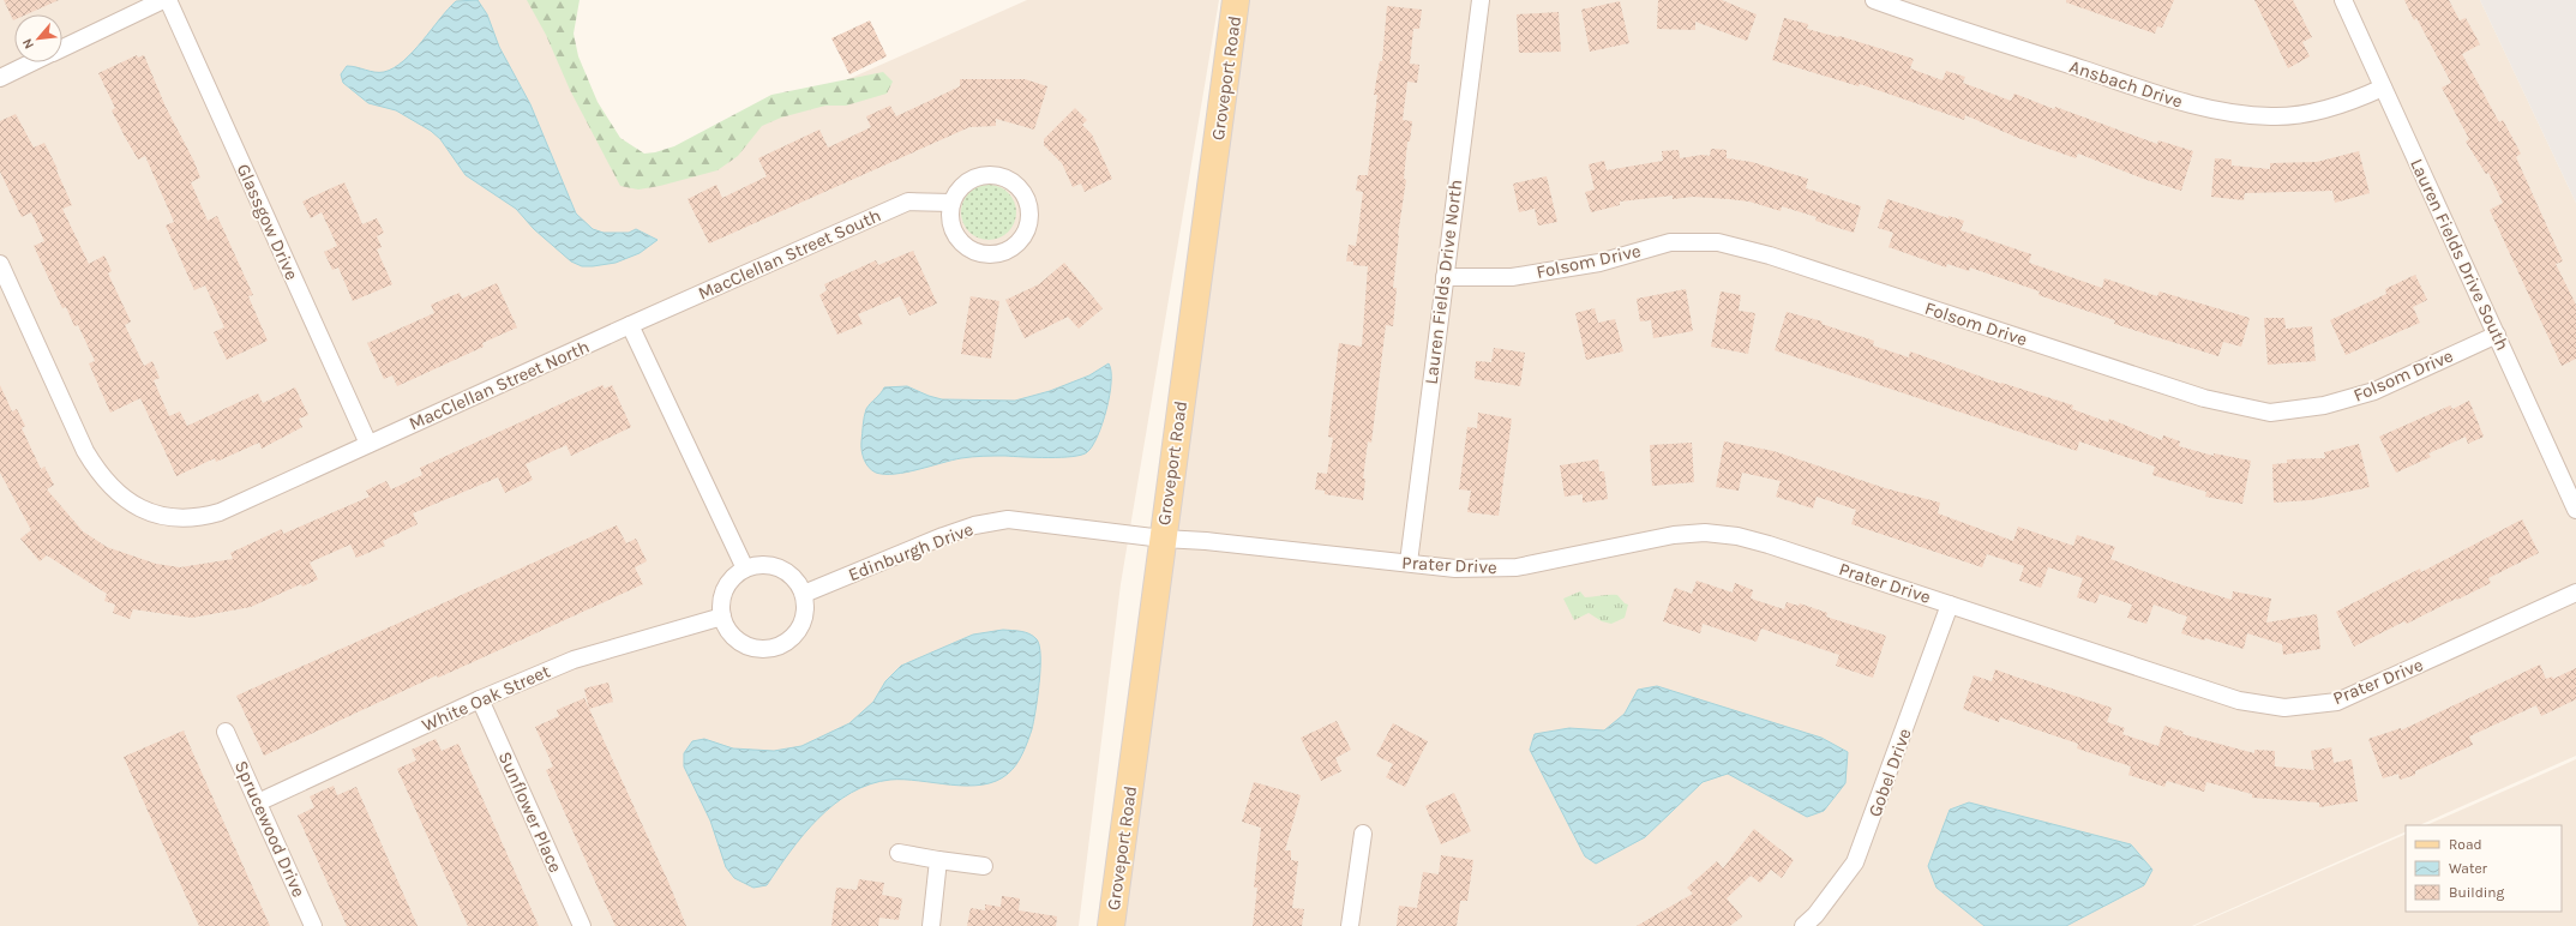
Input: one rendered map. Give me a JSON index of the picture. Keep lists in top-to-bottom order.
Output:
{
  "streets": {
    "main road": ["Groveport Road"],
    "street": [
      "Ansbach Drive",
      "Glassgow Drive",
      "MacClellan Street South",
      "Lauren Fields Drive South",
      "Folsom Drive",
      "Lauren Fields Drive North",
      "MacClellan Street North",
      "Edinburgh Drive",
      "Prater Drive",
      "White Oak Street",
      "Gobel Drive",
      "Sunflower Place",
      "Sprucewood Drive"
    ]
  },
  "crossings": [
    ["Groveport Road", "Edinburgh Drive"],
    ["Groveport Road", "Prater Drive"],
    ["Ansbach Drive", "Lauren Fields Drive South"],
    ["Glassgow Drive", "MacClellan Street North"],
    ["MacClellan Street South", "MacClellan Street North"],
    ["Lauren Fields Drive South", "Folsom Drive"],
    ["Folsom Drive", "Lauren Fields Drive North"],
    ["Lauren Fields Drive North", "Prater Drive"],
    ["Edinburgh Drive", "Prater Drive"],
    ["Edinburgh Drive", "White Oak Street"],
    ["Prater Drive", "Gobel Drive"],
    ["White Oak Street", "Sunflower Place"],
    ["White Oak Street", "Sprucewood Drive"]
  ],
  "legend": ["Road", "Water", "Building"],
  "north": "bottom left"
}
